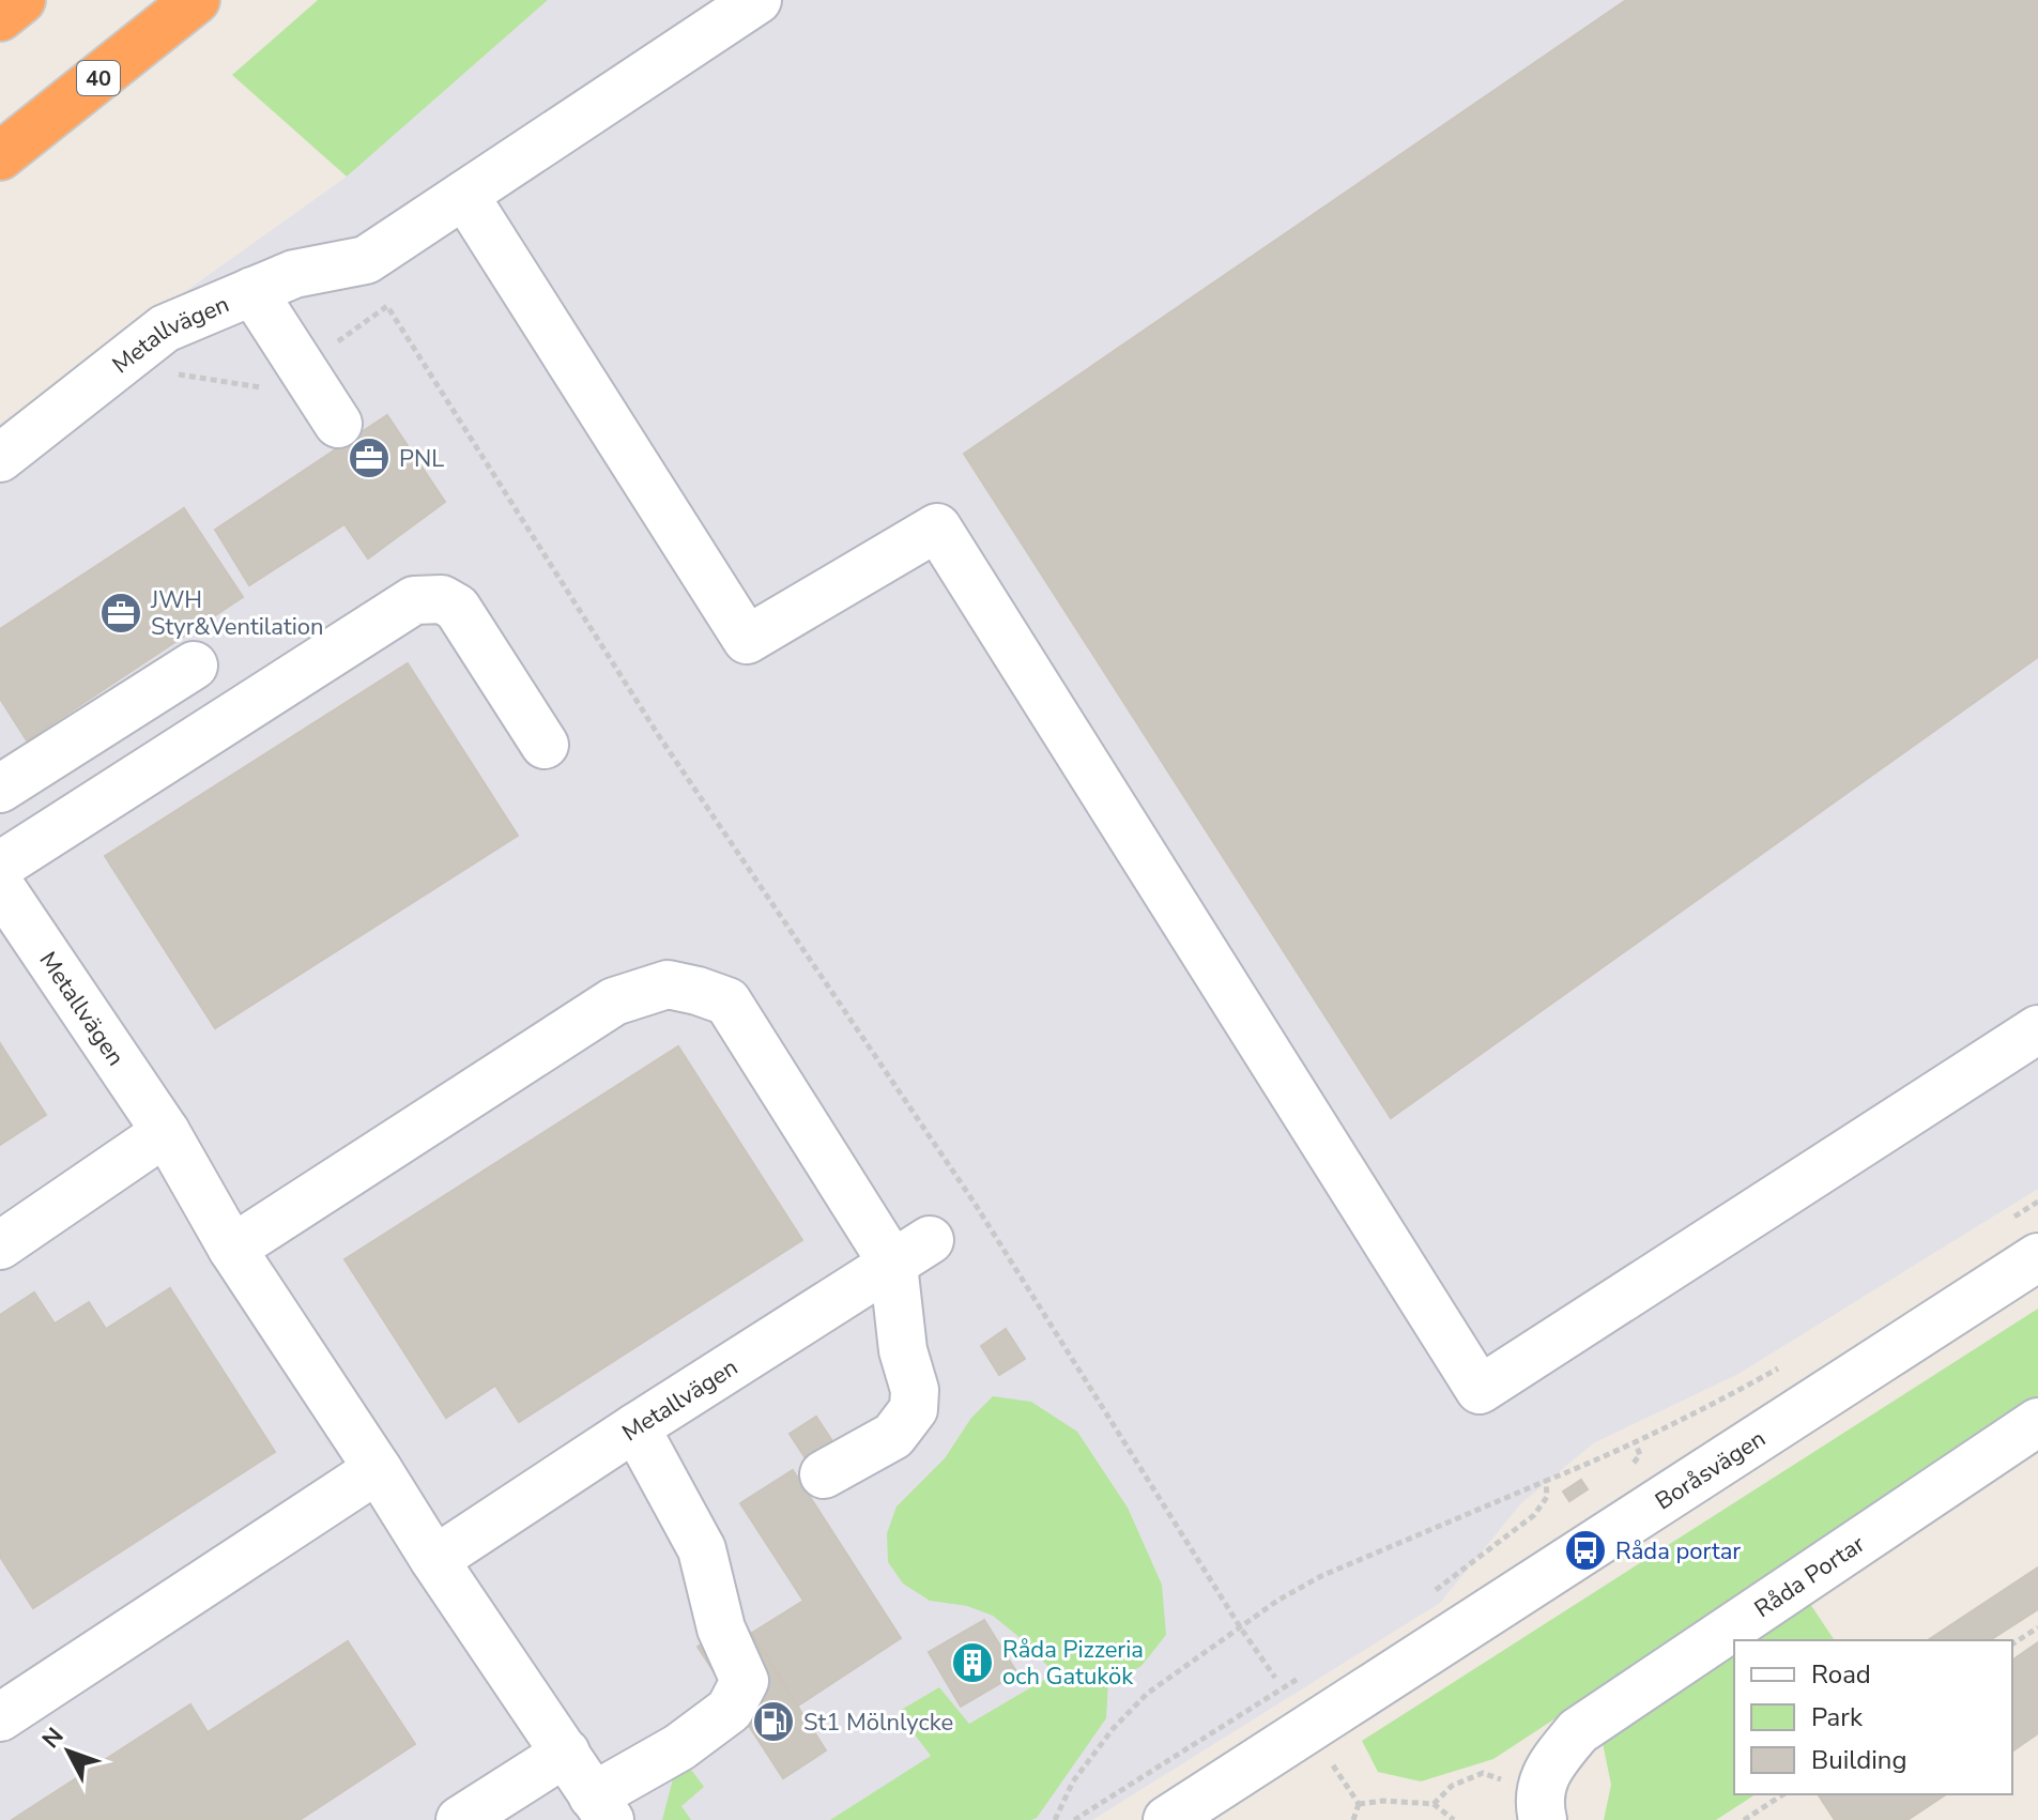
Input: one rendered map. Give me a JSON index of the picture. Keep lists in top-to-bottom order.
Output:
{
  "streets": {
    "highway": ["40"],
    "street": ["Metallvägen", "Boråsvägen", "Råda Portar"]
  },
  "places": {
    "office": ["PNL", "JWH Styr&Ventilation"],
    "bus stop": ["Råda portar"],
    "building": ["Råda Pizzeria och Gatukök"],
    "fuel station": ["St1 Mölnlycke"]
  },
  "legend": ["Road", "Park", "Building"],
  "north": "top left"
}
